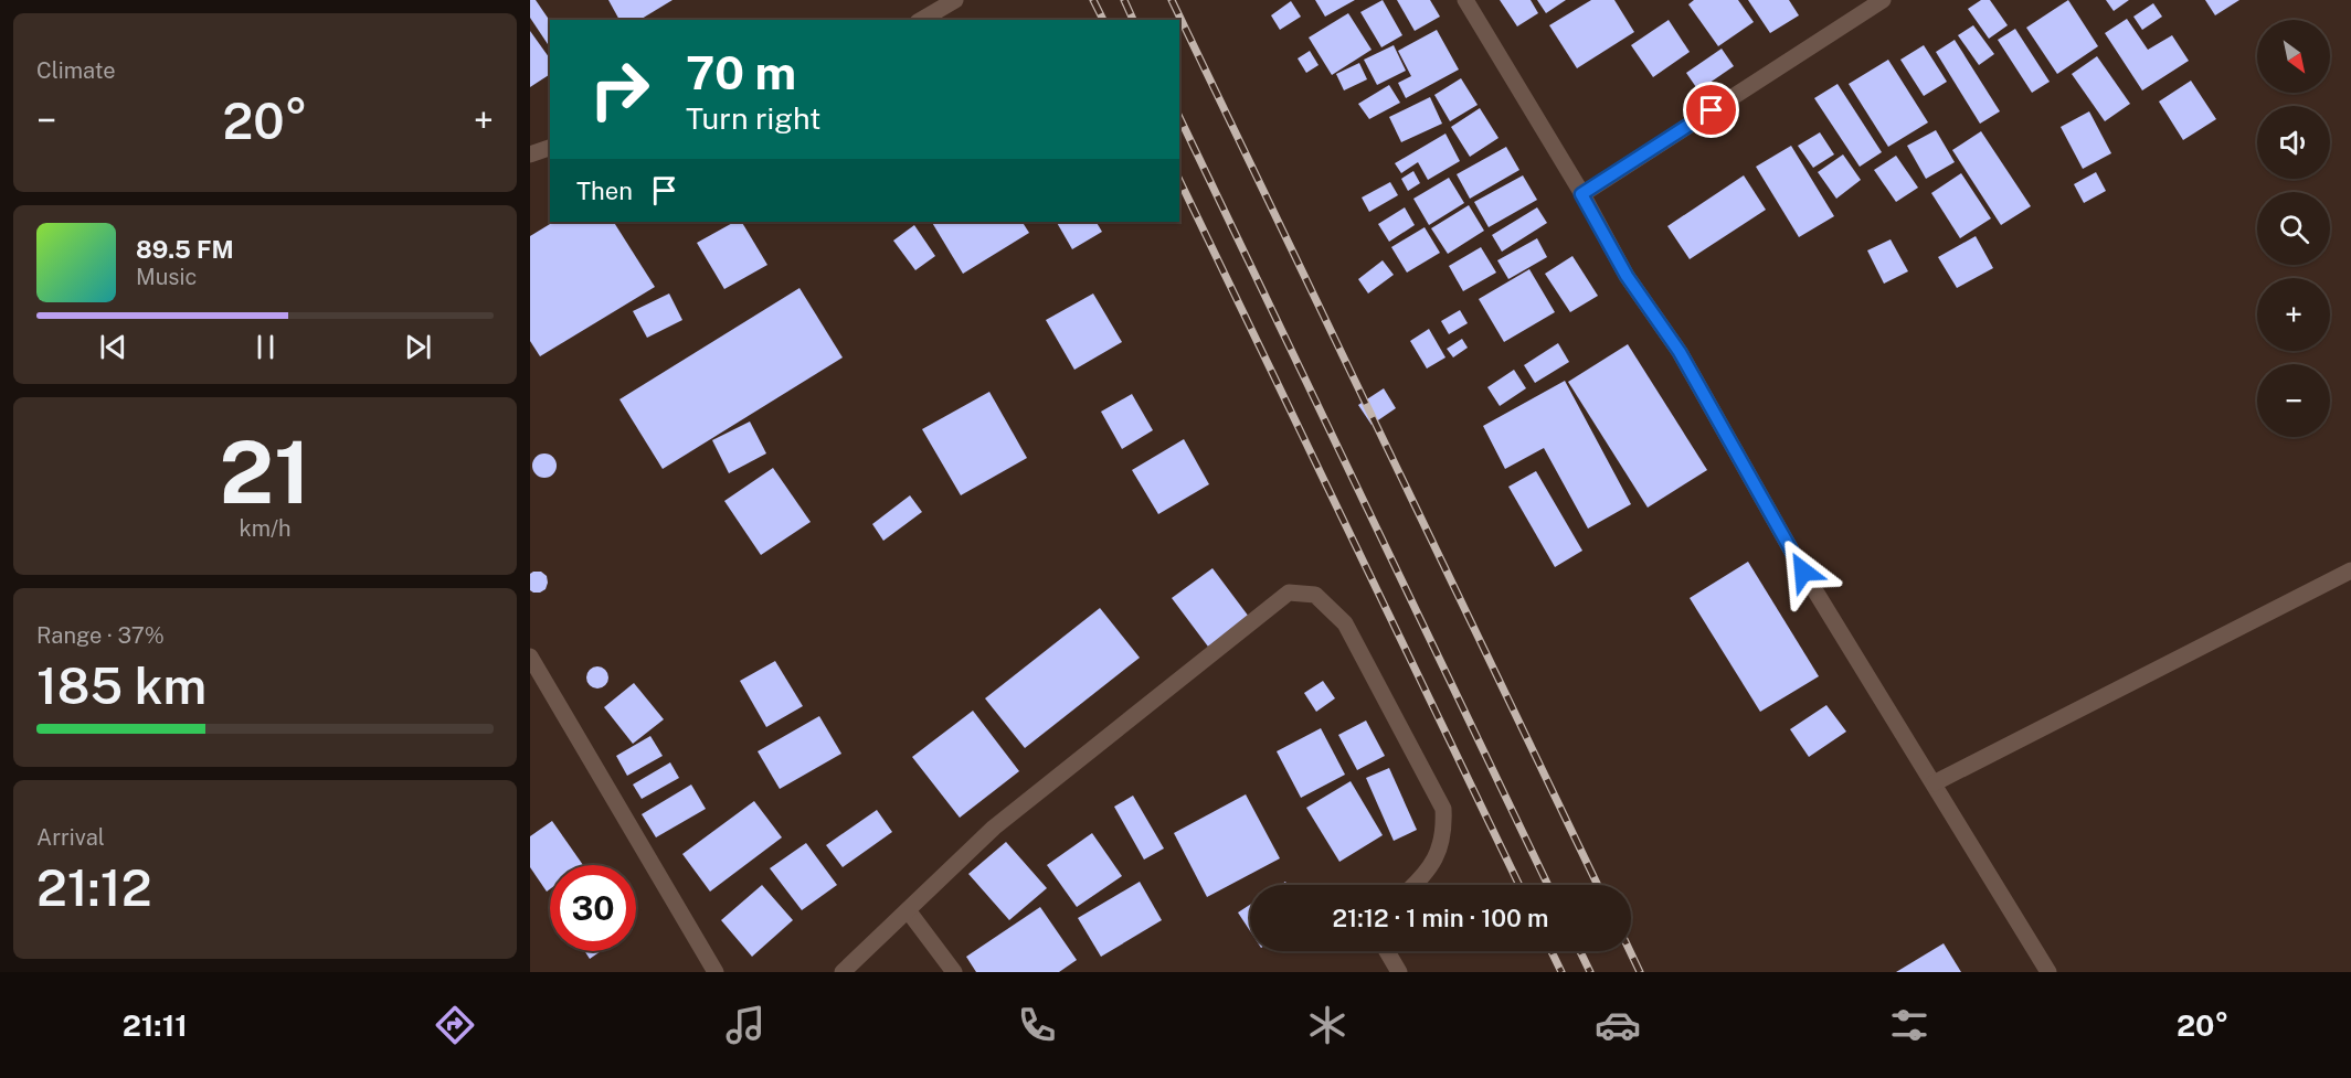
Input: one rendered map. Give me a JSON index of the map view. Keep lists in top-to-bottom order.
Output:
{
  "north": "bottom right",
  "page": {
    "tile": [
      "Climate",
      ["21", "km/h"],
      ["Range · 37%", "185 km"],
      ["Arrival", "21:12"]
    ],
    "map_buttons": ["+", "−"],
    "turn": ["70 m", "Turn right"],
    "heat": ["−", "20°", "+"],
    "then": "Then",
    "song": ["89.5 FM", "Music"],
    "limit": "30",
    "trip": "21:12 · 1 min · 100 m",
    "tabs": ["21:11", "20°"]
  }
}
